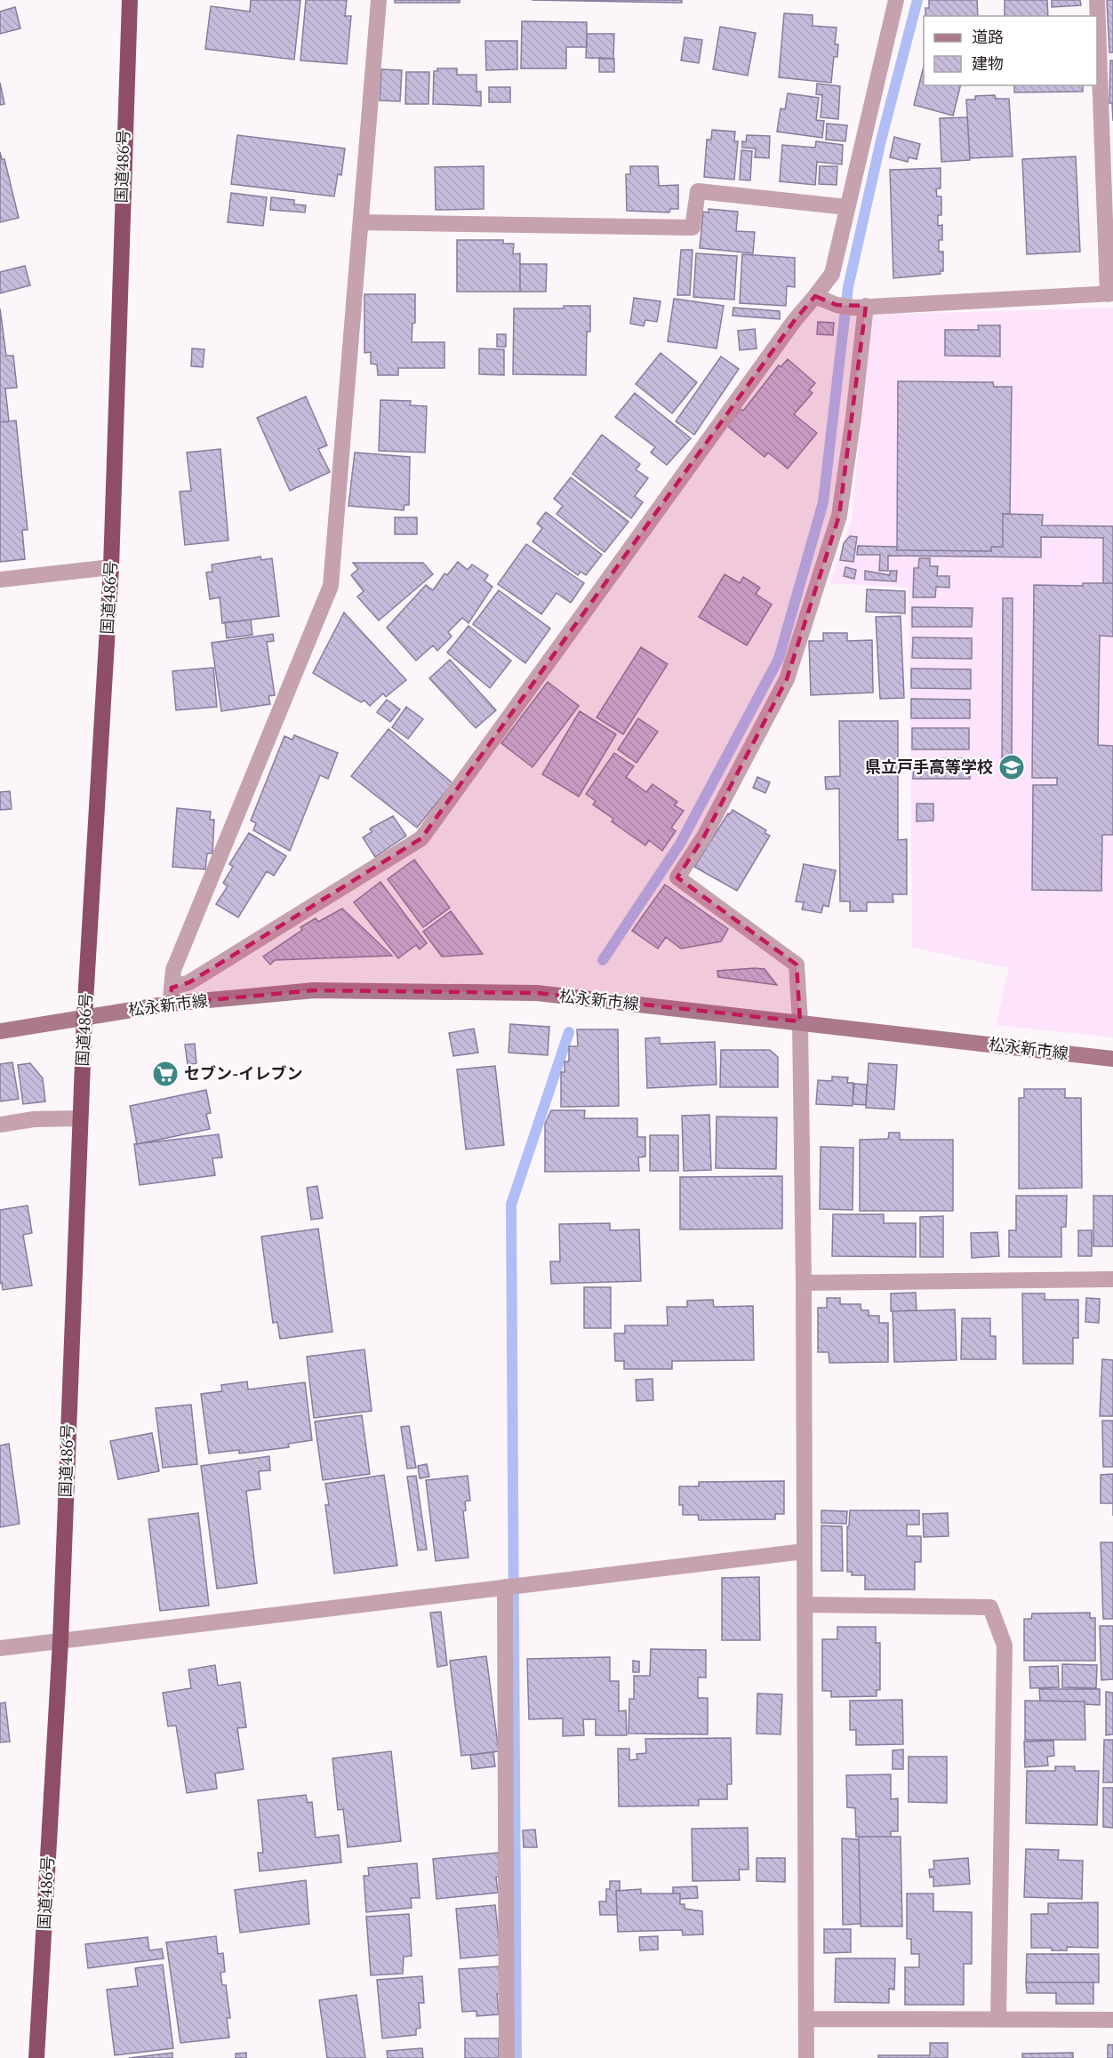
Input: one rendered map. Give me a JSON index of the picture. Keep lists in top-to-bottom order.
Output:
{
  "streets": {
    "highway": ["国道486号"],
    "main road": ["松永新市線"]
  },
  "crossings": [
    ["国道486号", "松永新市線"]
  ],
  "places": {
    "school or university": ["県立戸手高等学校"],
    "supermarket": ["セブン-イレブン"]
  },
  "legend": ["道路", "建物"]
}
